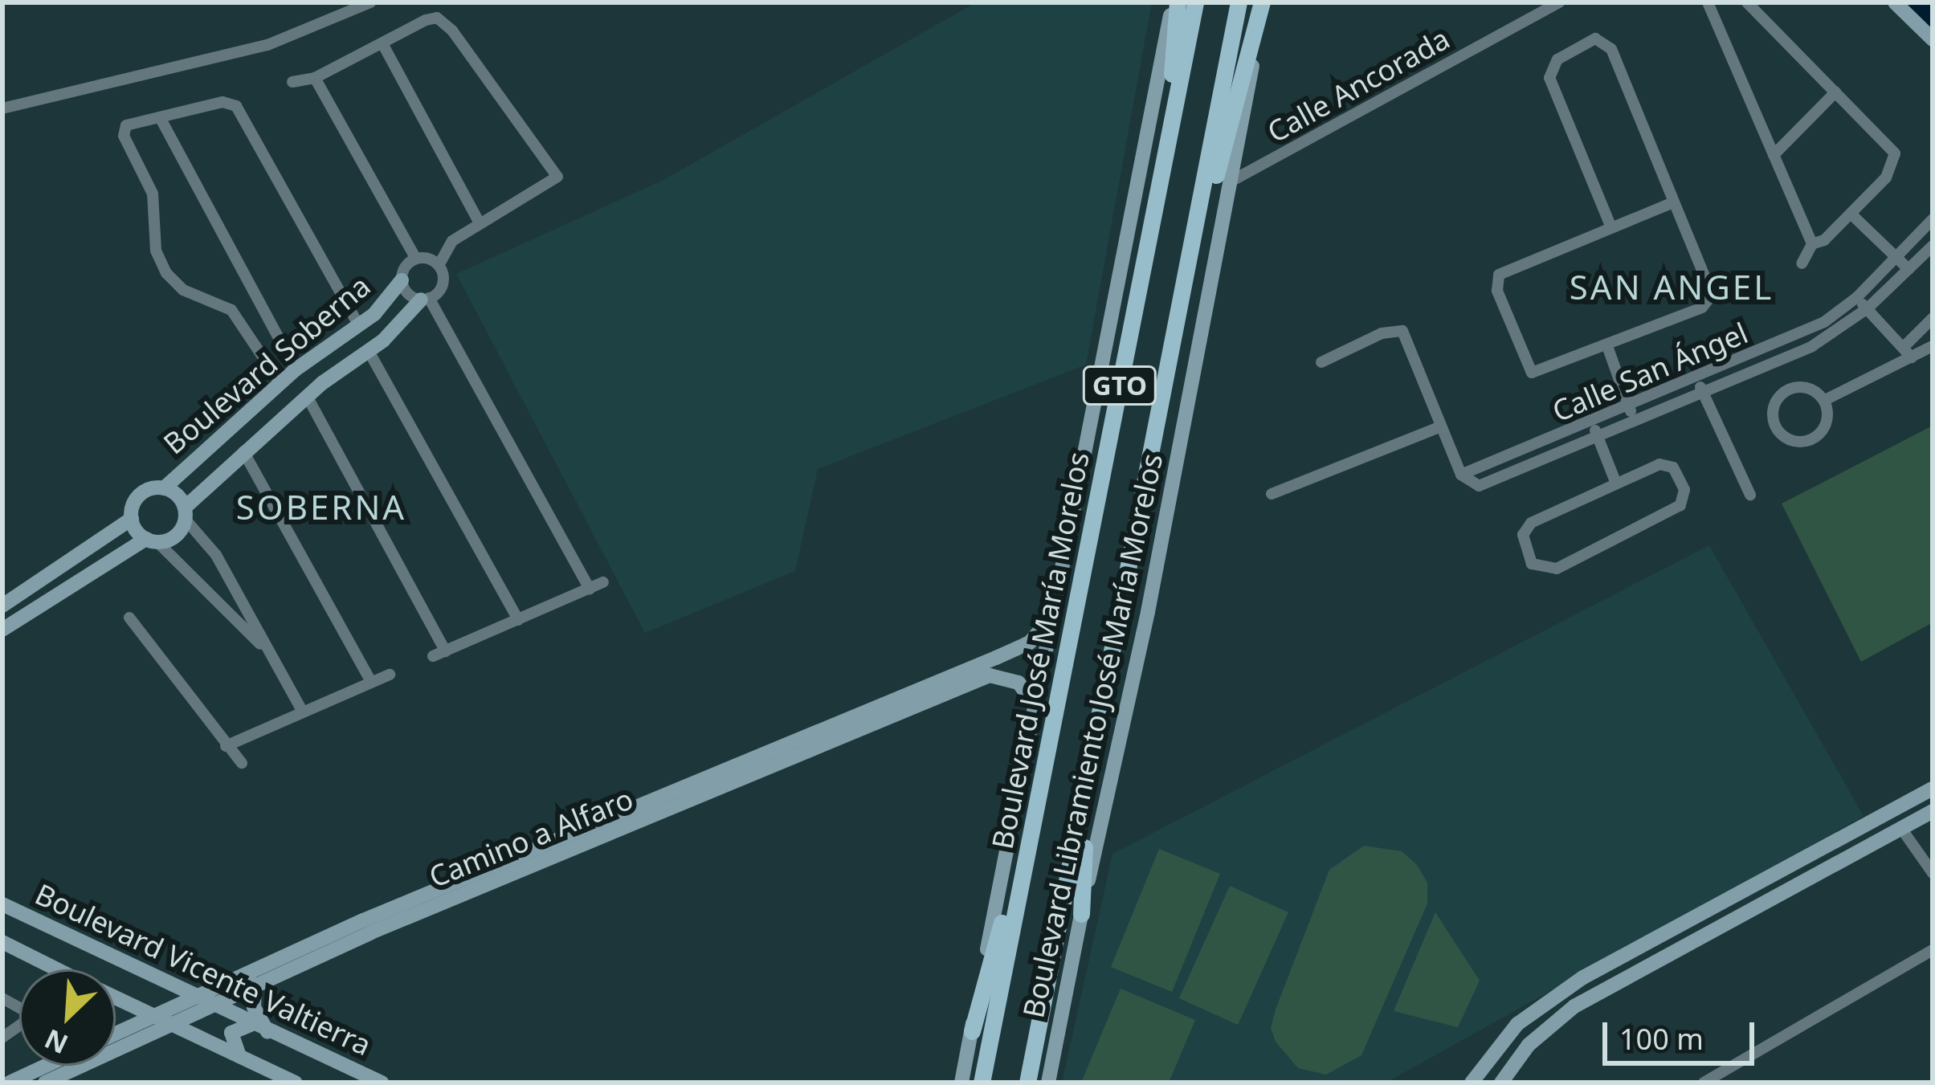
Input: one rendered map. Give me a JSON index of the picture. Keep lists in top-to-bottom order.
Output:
{
  "streets": {
    "main road": ["GTO", "Boulevard José María Morelos"],
    "street": [
      "Calle Ancorada",
      "Boulevard Soberna",
      "Calle San Ángel",
      "Boulevard Libramiento José María Morelos",
      "Camino a Alfaro",
      "Boulevard Vicente Valtierra"
    ]
  },
  "crossings": [
    ["Calle Ancorada", "Boulevard Libramiento José María Morelos"],
    ["Boulevard Libramiento José María Morelos", "Camino a Alfaro"],
    ["Camino a Alfaro", "Boulevard Vicente Valtierra"]
  ],
  "districts": ["SAN ANGEL", "SOBERNA"],
  "scale_bar": "100 m",
  "north": "bottom left"
}
